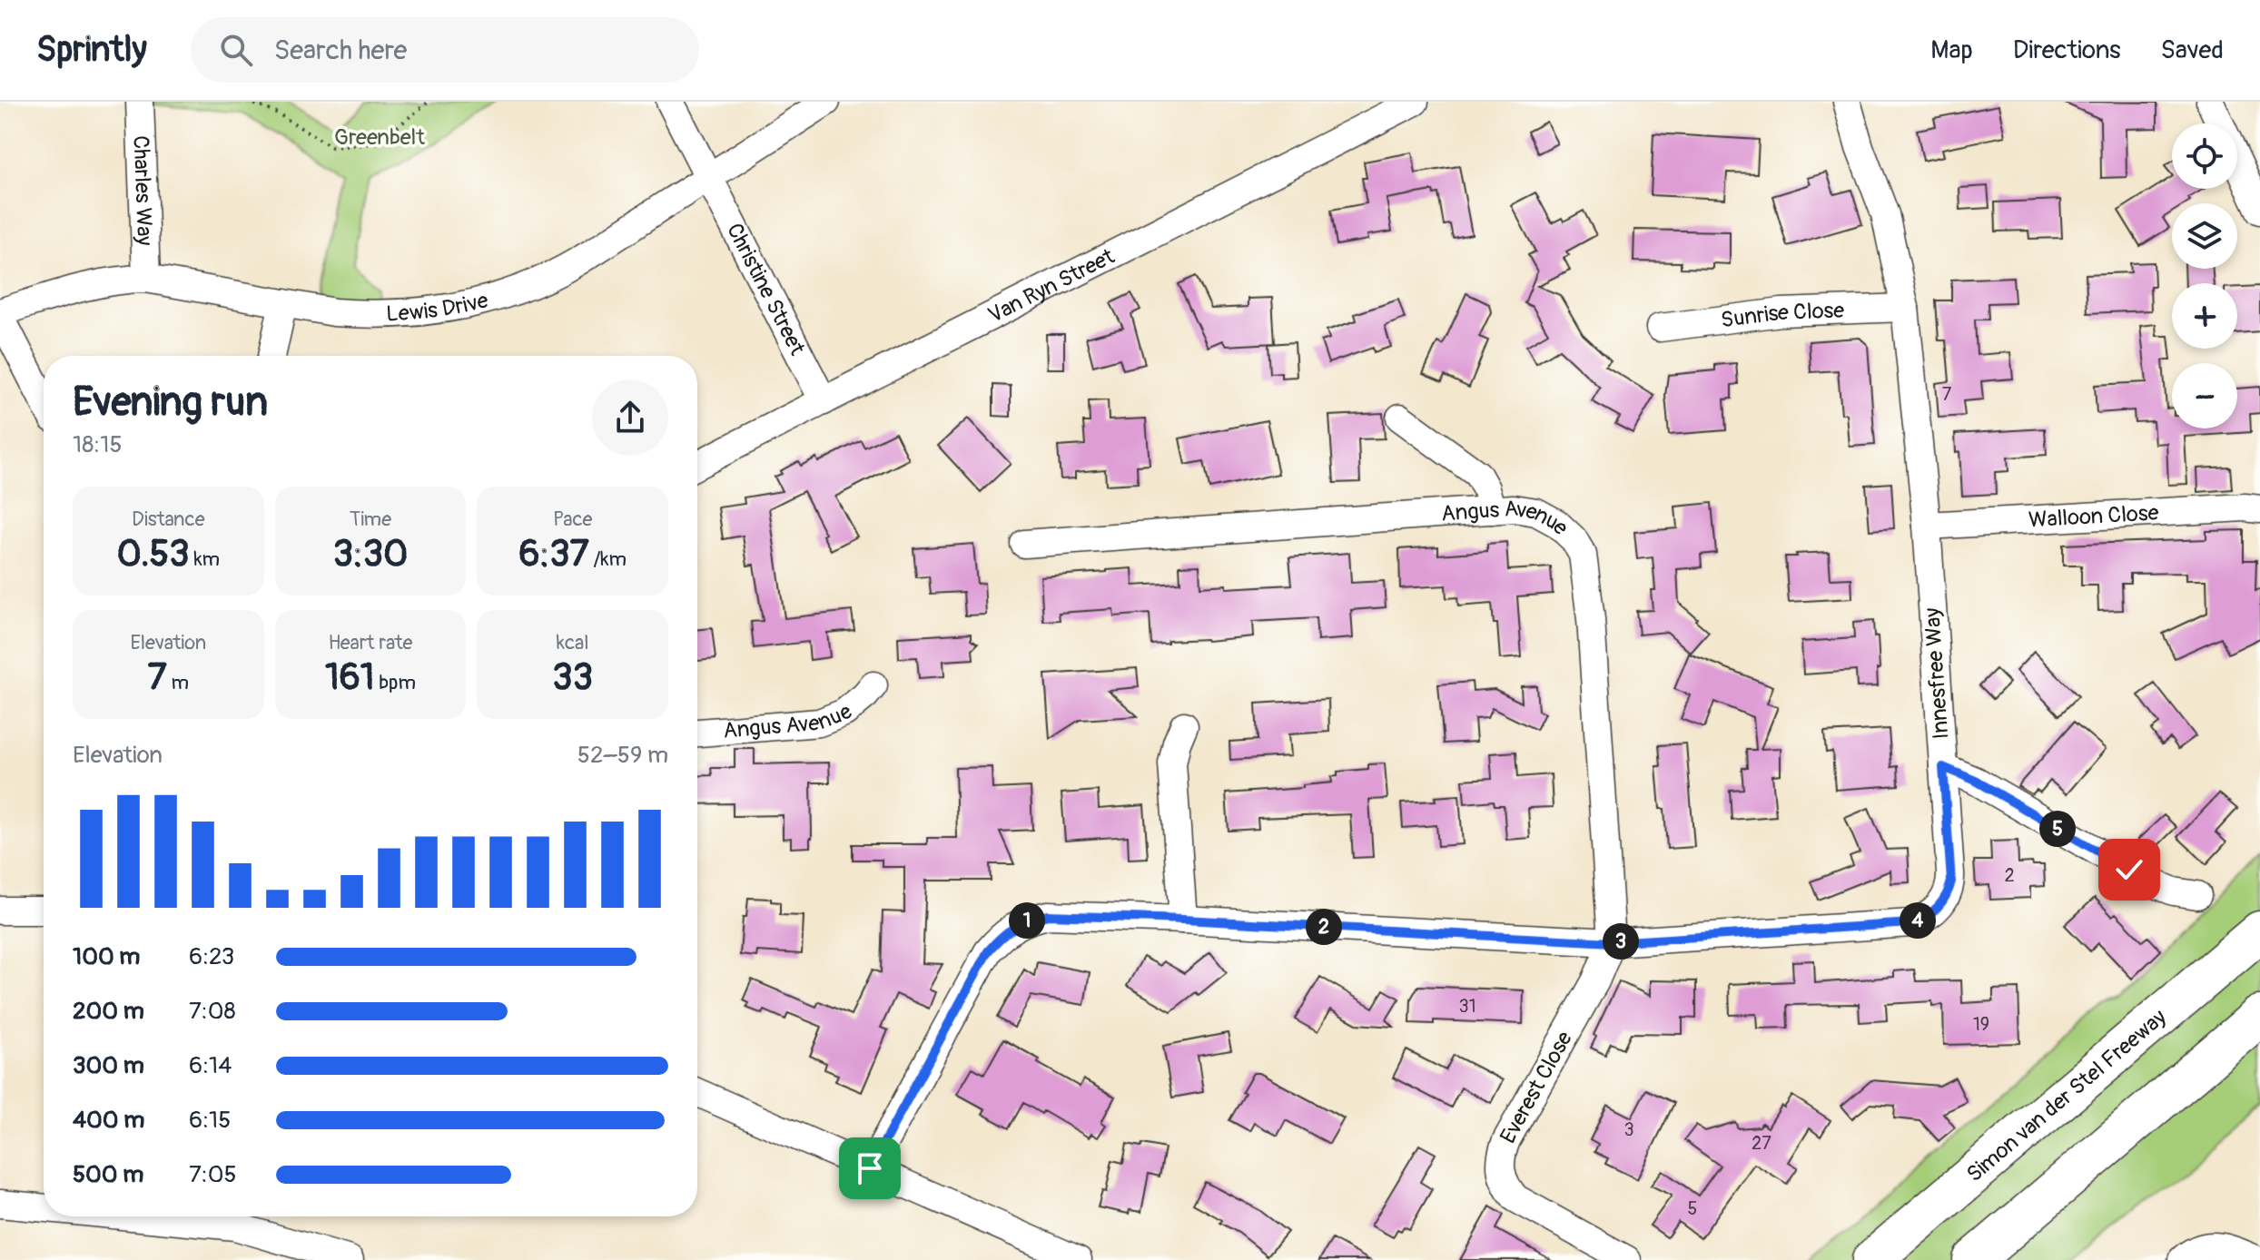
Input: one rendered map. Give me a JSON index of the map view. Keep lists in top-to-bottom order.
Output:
{
  "streets": {
    "highway": ["Simon van der Stel Freeway"],
    "street": [
      "Charles Way",
      "Van Ryn Street",
      "Christine Street",
      "Lewis Drive",
      "Sunrise Close",
      "Walloon Close",
      "Angus Avenue",
      "Innesfree Way",
      "Everest Close"
    ]
  },
  "crossings": [
    ["Charles Way", "Lewis Drive"],
    ["Van Ryn Street", "Christine Street"],
    ["Christine Street", "Lewis Drive"],
    ["Sunrise Close", "Innesfree Way"],
    ["Walloon Close", "Innesfree Way"],
    ["Angus Avenue", "Innesfree Way"],
    ["Angus Avenue", "Everest Close"],
    ["Innesfree Way", "Everest Close"]
  ],
  "parks": ["Greenbelt"],
  "house_numbers": [
    "7",
    "2",
    "31",
    "19",
    "3",
    "27",
    "5"
  ],
  "page": {
    "header": "Sprintly",
    "search": "Search here",
    "nav": ["Map", "Directions", "Saved"],
    "map_buttons": ["+", "−"],
    "heading": ["Evening run", "18:15"],
    "stats": [
      ["Distance", "0.53 km"],
      ["Time", "3:30"],
      ["Pace", "6:37 /km"],
      ["Elevation", "7 m"],
      ["Heart rate", "161 bpm"],
      ["kcal", "33"]
    ],
    "chart": ["Elevation", "52–59 m"],
    "pins": [
      "5",
      "1",
      "4",
      "2",
      "3"
    ],
    "list": [
      {
        "name": "100 m",
        "note": "6:23"
      },
      {
        "name": "200 m",
        "note": "7:08"
      },
      {
        "name": "300 m",
        "note": "6:14"
      },
      {
        "name": "400 m",
        "note": "6:15"
      },
      {
        "name": "500 m",
        "note": "7:05"
      }
    ]
  }
}
